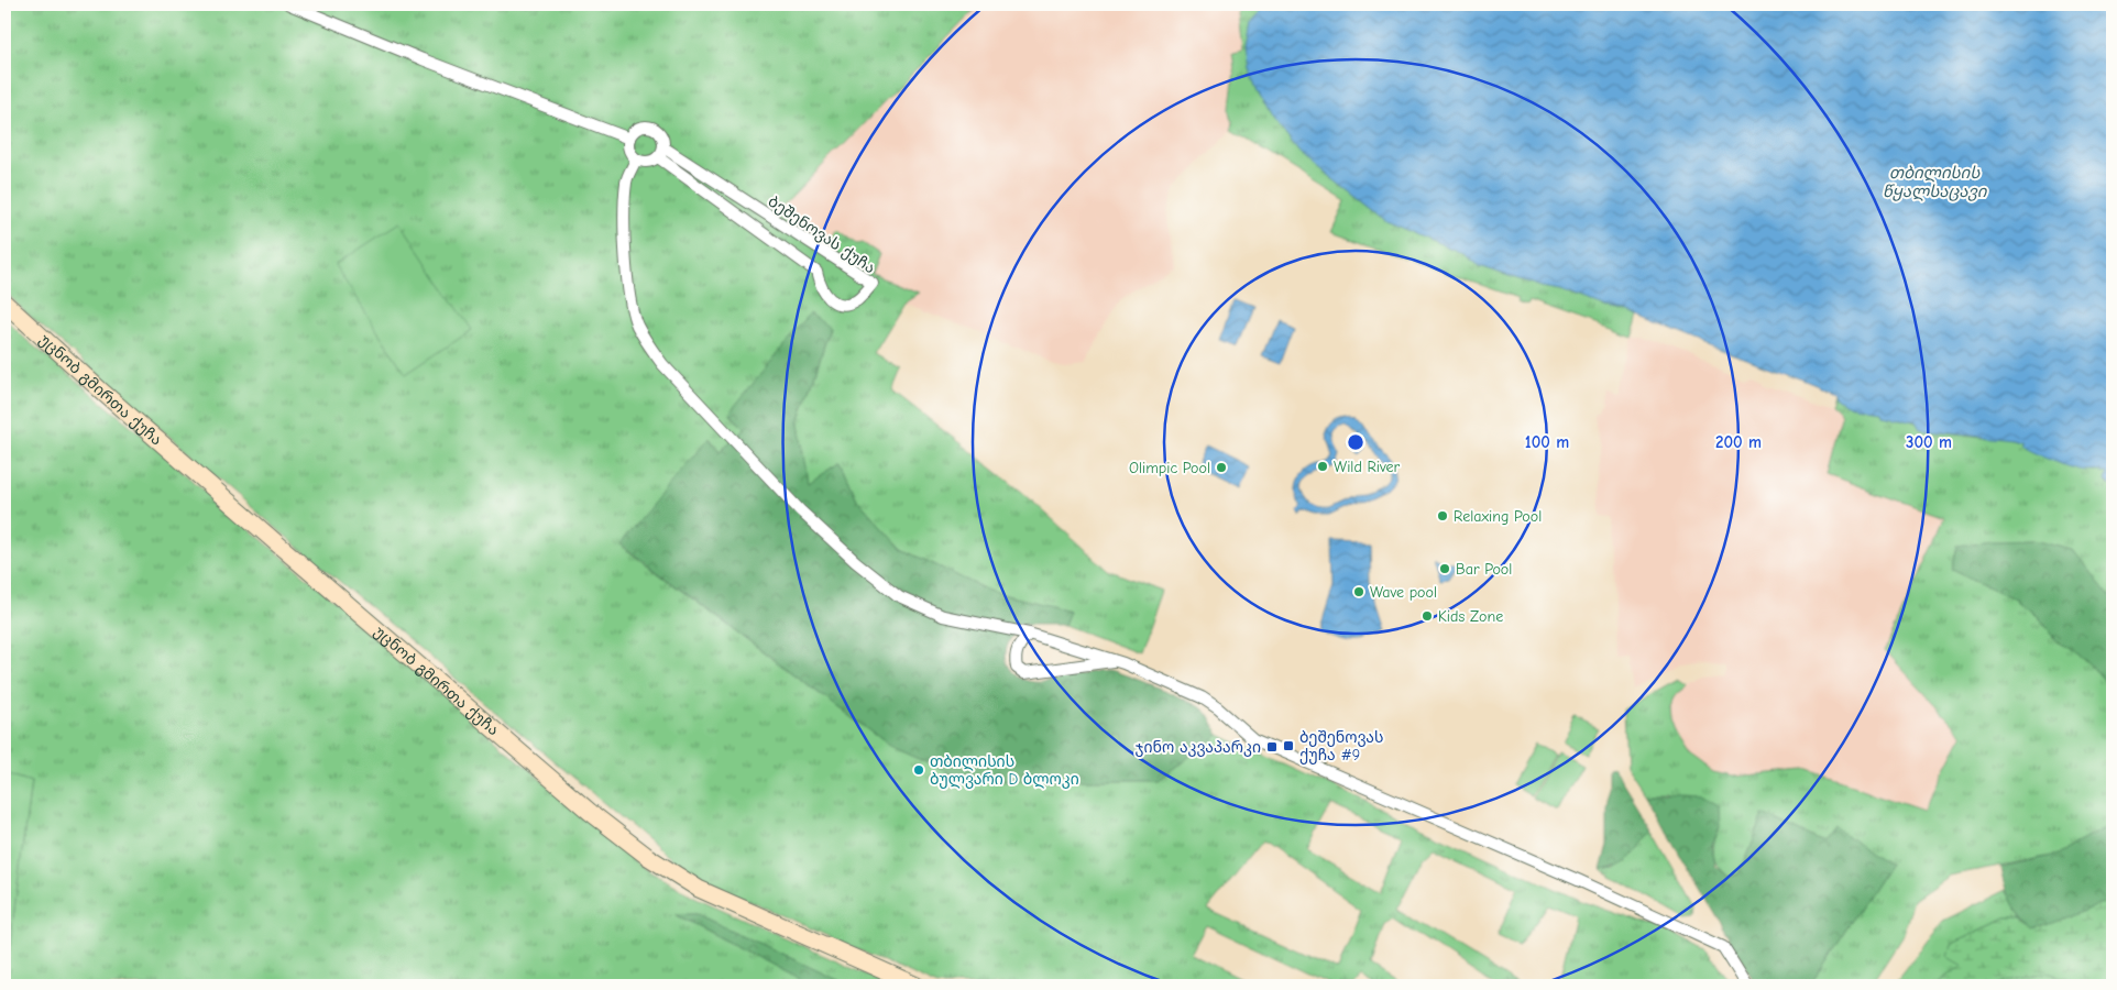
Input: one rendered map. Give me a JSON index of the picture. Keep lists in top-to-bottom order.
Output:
{
  "streets": {
    "main road": ["უცნობ გმირთა ქუჩა"],
    "street": ["ბეშენოვას ქუჩა"]
  },
  "water": ["თბილისის წყალსაცავი"],
  "places": {
    "other": [
      "Wild River",
      "Olimpic Pool",
      "Relaxing Pool",
      "Bar Pool",
      "Wave pool",
      "Kids Zone",
      "თბილისის ბულვარი D ბლოკი"
    ],
    "transit": ["ბეშენოვას ქუჩა #9", "ჯინო აკვაპარკი"]
  },
  "rings": ["100 m", "200 m", "300 m"]
}
